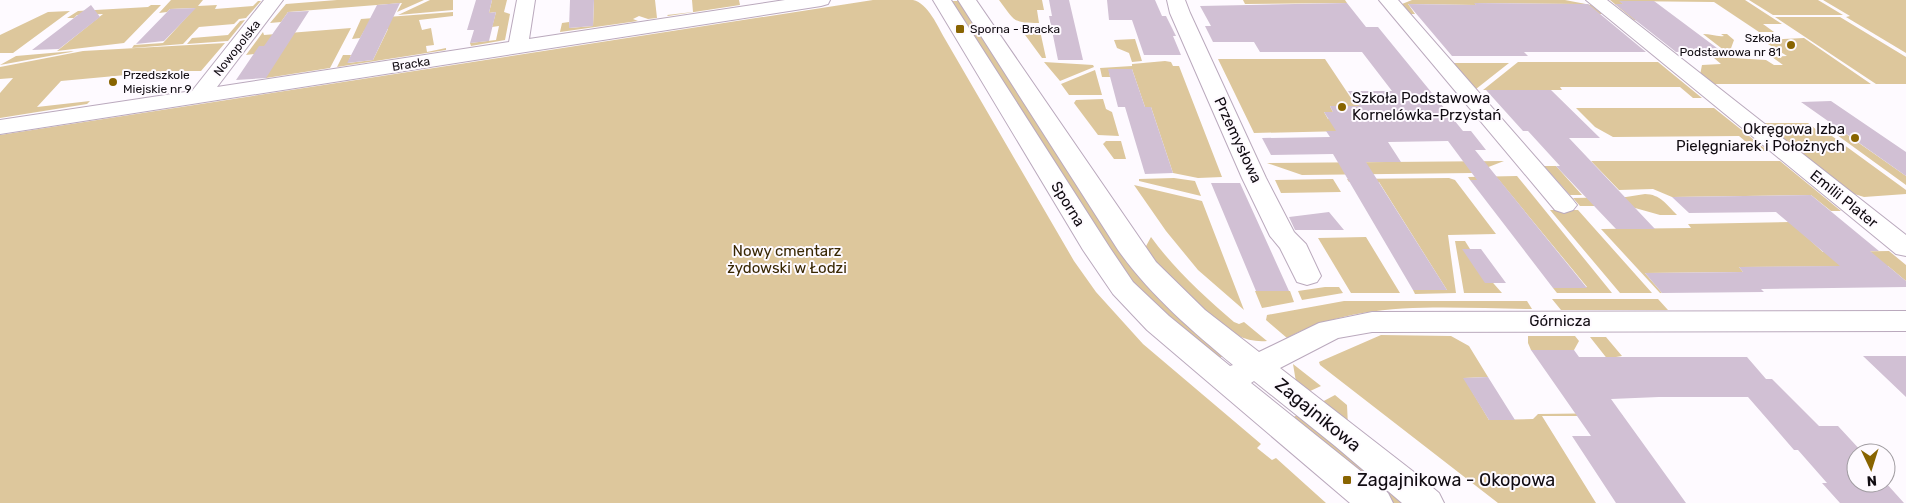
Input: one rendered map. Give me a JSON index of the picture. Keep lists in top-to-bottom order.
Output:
{
  "streets": {
    "street": [
      "Nowopolska",
      "Bracka",
      "Przemysłowa",
      "Emilii Plater",
      "Sporna",
      "Górnicza",
      "Zagajnikowa"
    ]
  },
  "crossings": [
    ["Nowopolska", "Bracka"],
    ["Sporna", "Górnicza"],
    ["Sporna", "Zagajnikowa"],
    ["Górnicza", "Zagajnikowa"]
  ],
  "parks": ["Nowy cmentarz żydowski w Łodzi"],
  "places": {
    "transit": ["Sporna - Bracka", "Zagajnikowa - Okopowa"],
    "other": [
      "Szkoła Podstawowa nr 81",
      "Przedszkole Miejskie nr 9",
      "Szkoła Podstawowa Kornelówka-Przystań",
      "Okręgowa Izba Pielęgniarek i Położnych"
    ]
  },
  "north": "bottom"
}
